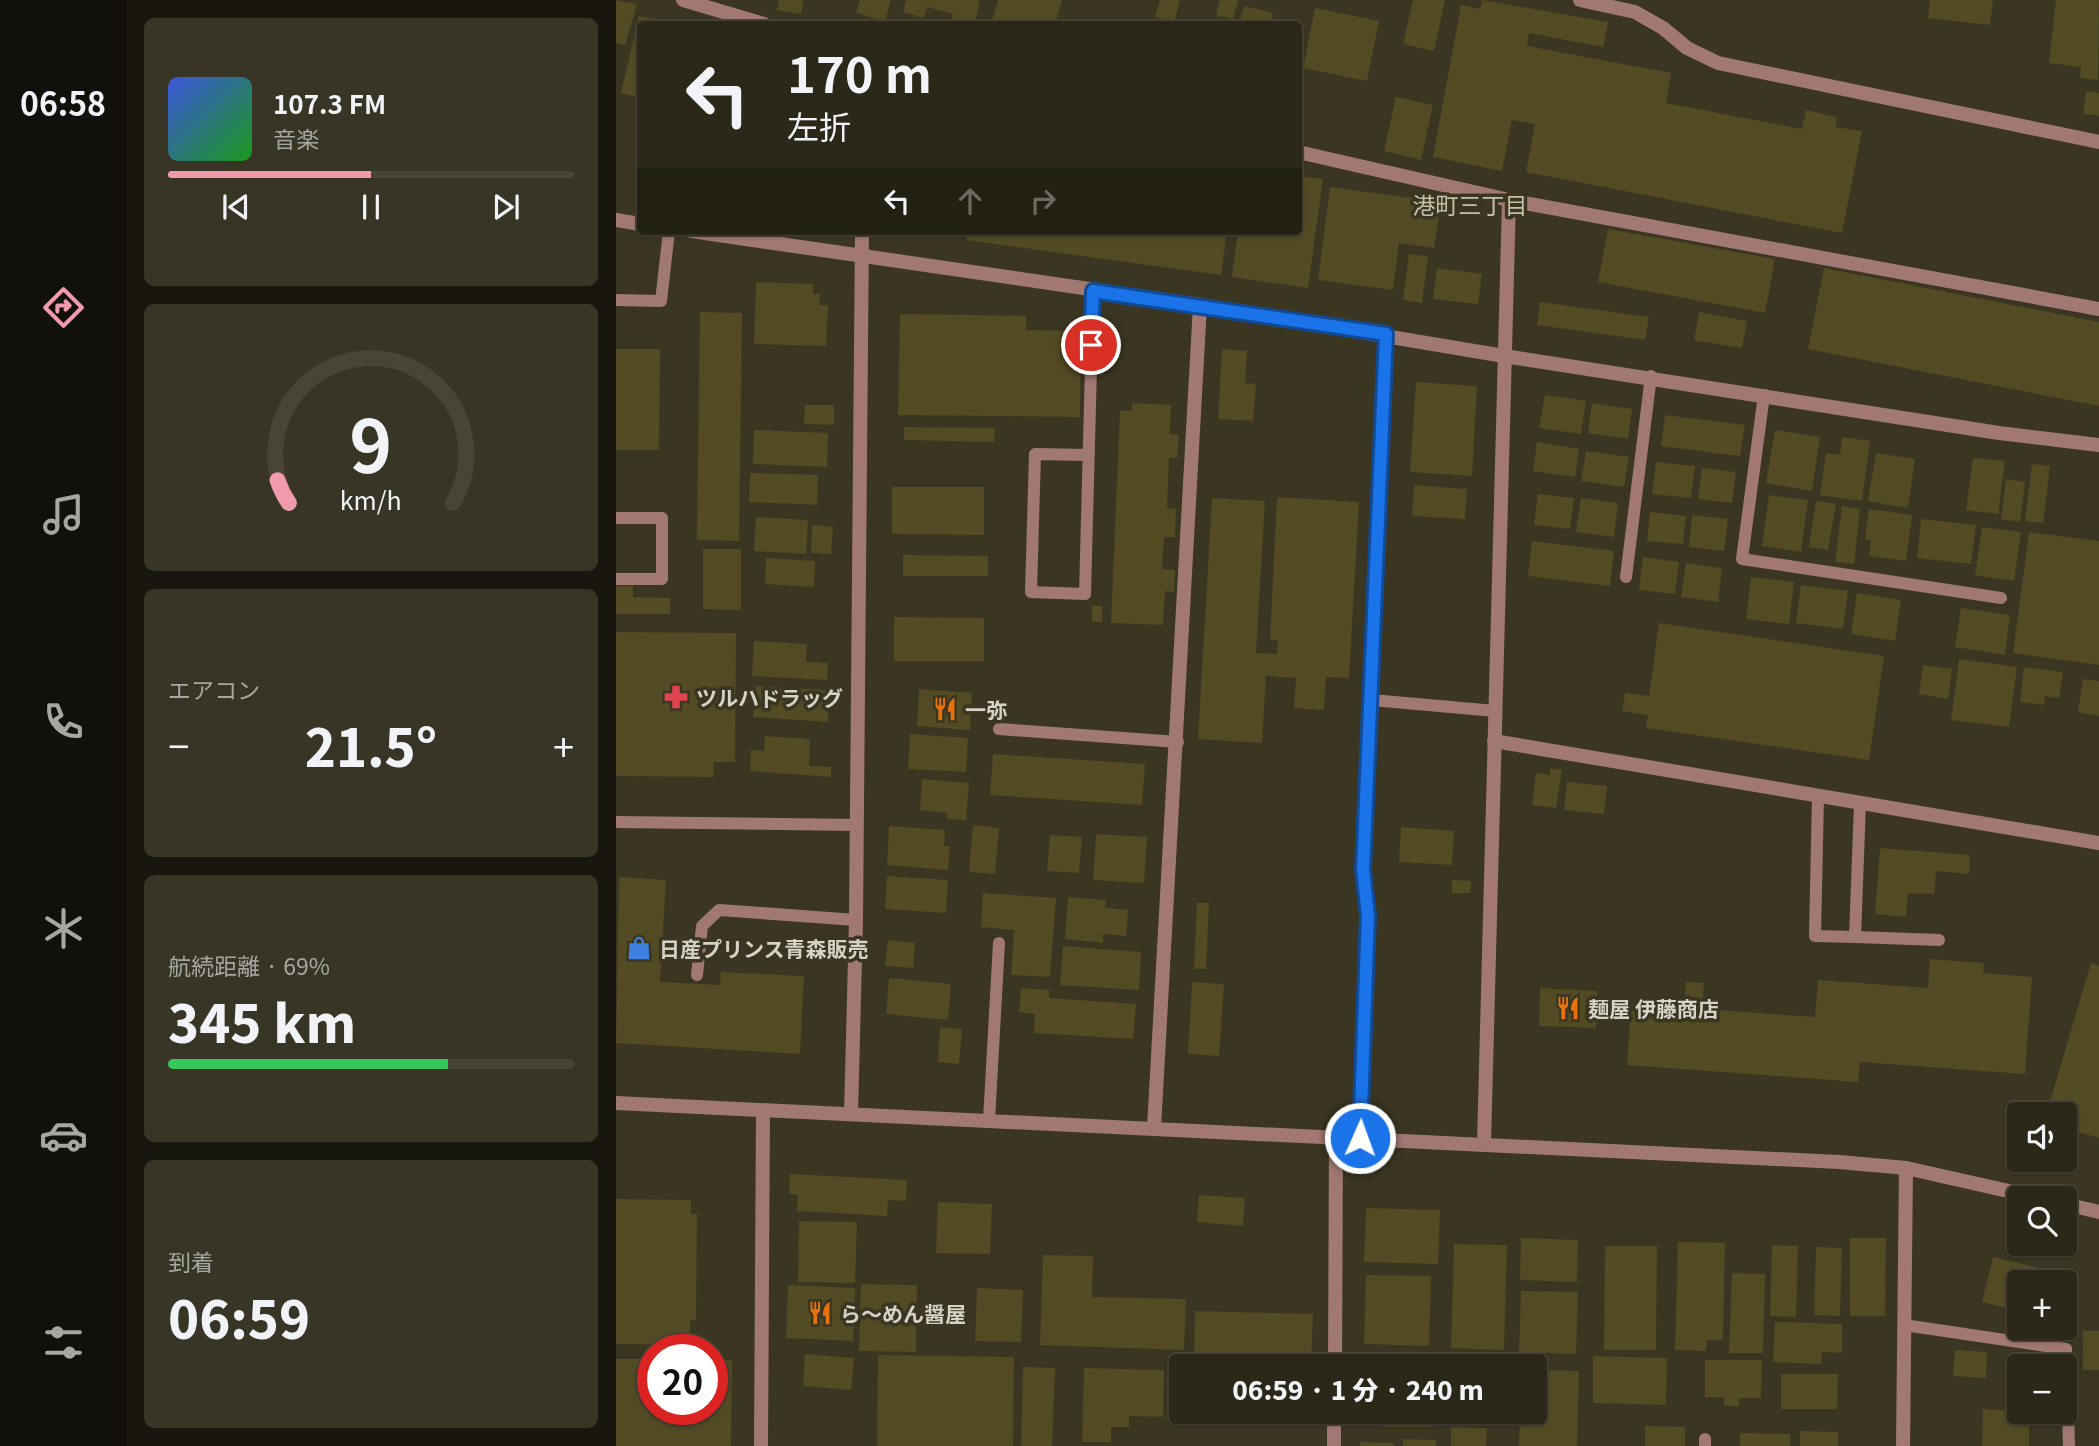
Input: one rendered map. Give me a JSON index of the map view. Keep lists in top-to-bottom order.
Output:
{
  "districts": ["港町三丁目"],
  "places": {
    "pharmacy": ["ツルハドラッグ"],
    "restaurant": ["一弥", "麺屋 伊藤商店", "ら～めん醤屋"],
    "shop": ["日産プリンス青森販売"]
  },
  "page": {
    "tabs": "06:58",
    "turn": ["170 m", "左折"],
    "song": ["107.3 FM", "音楽"],
    "tile": [
      "エアコン",
      ["航続距離 · 69%", "345 km"],
      ["到着", "06:59"]
    ],
    "heat": ["−", "21.5°", "+"],
    "map_buttons": ["+", "−"],
    "limit": "20",
    "trip": "06:59 · 1 分 · 240 m",
    "gauge": ["9", "km/h"]
  }
}
